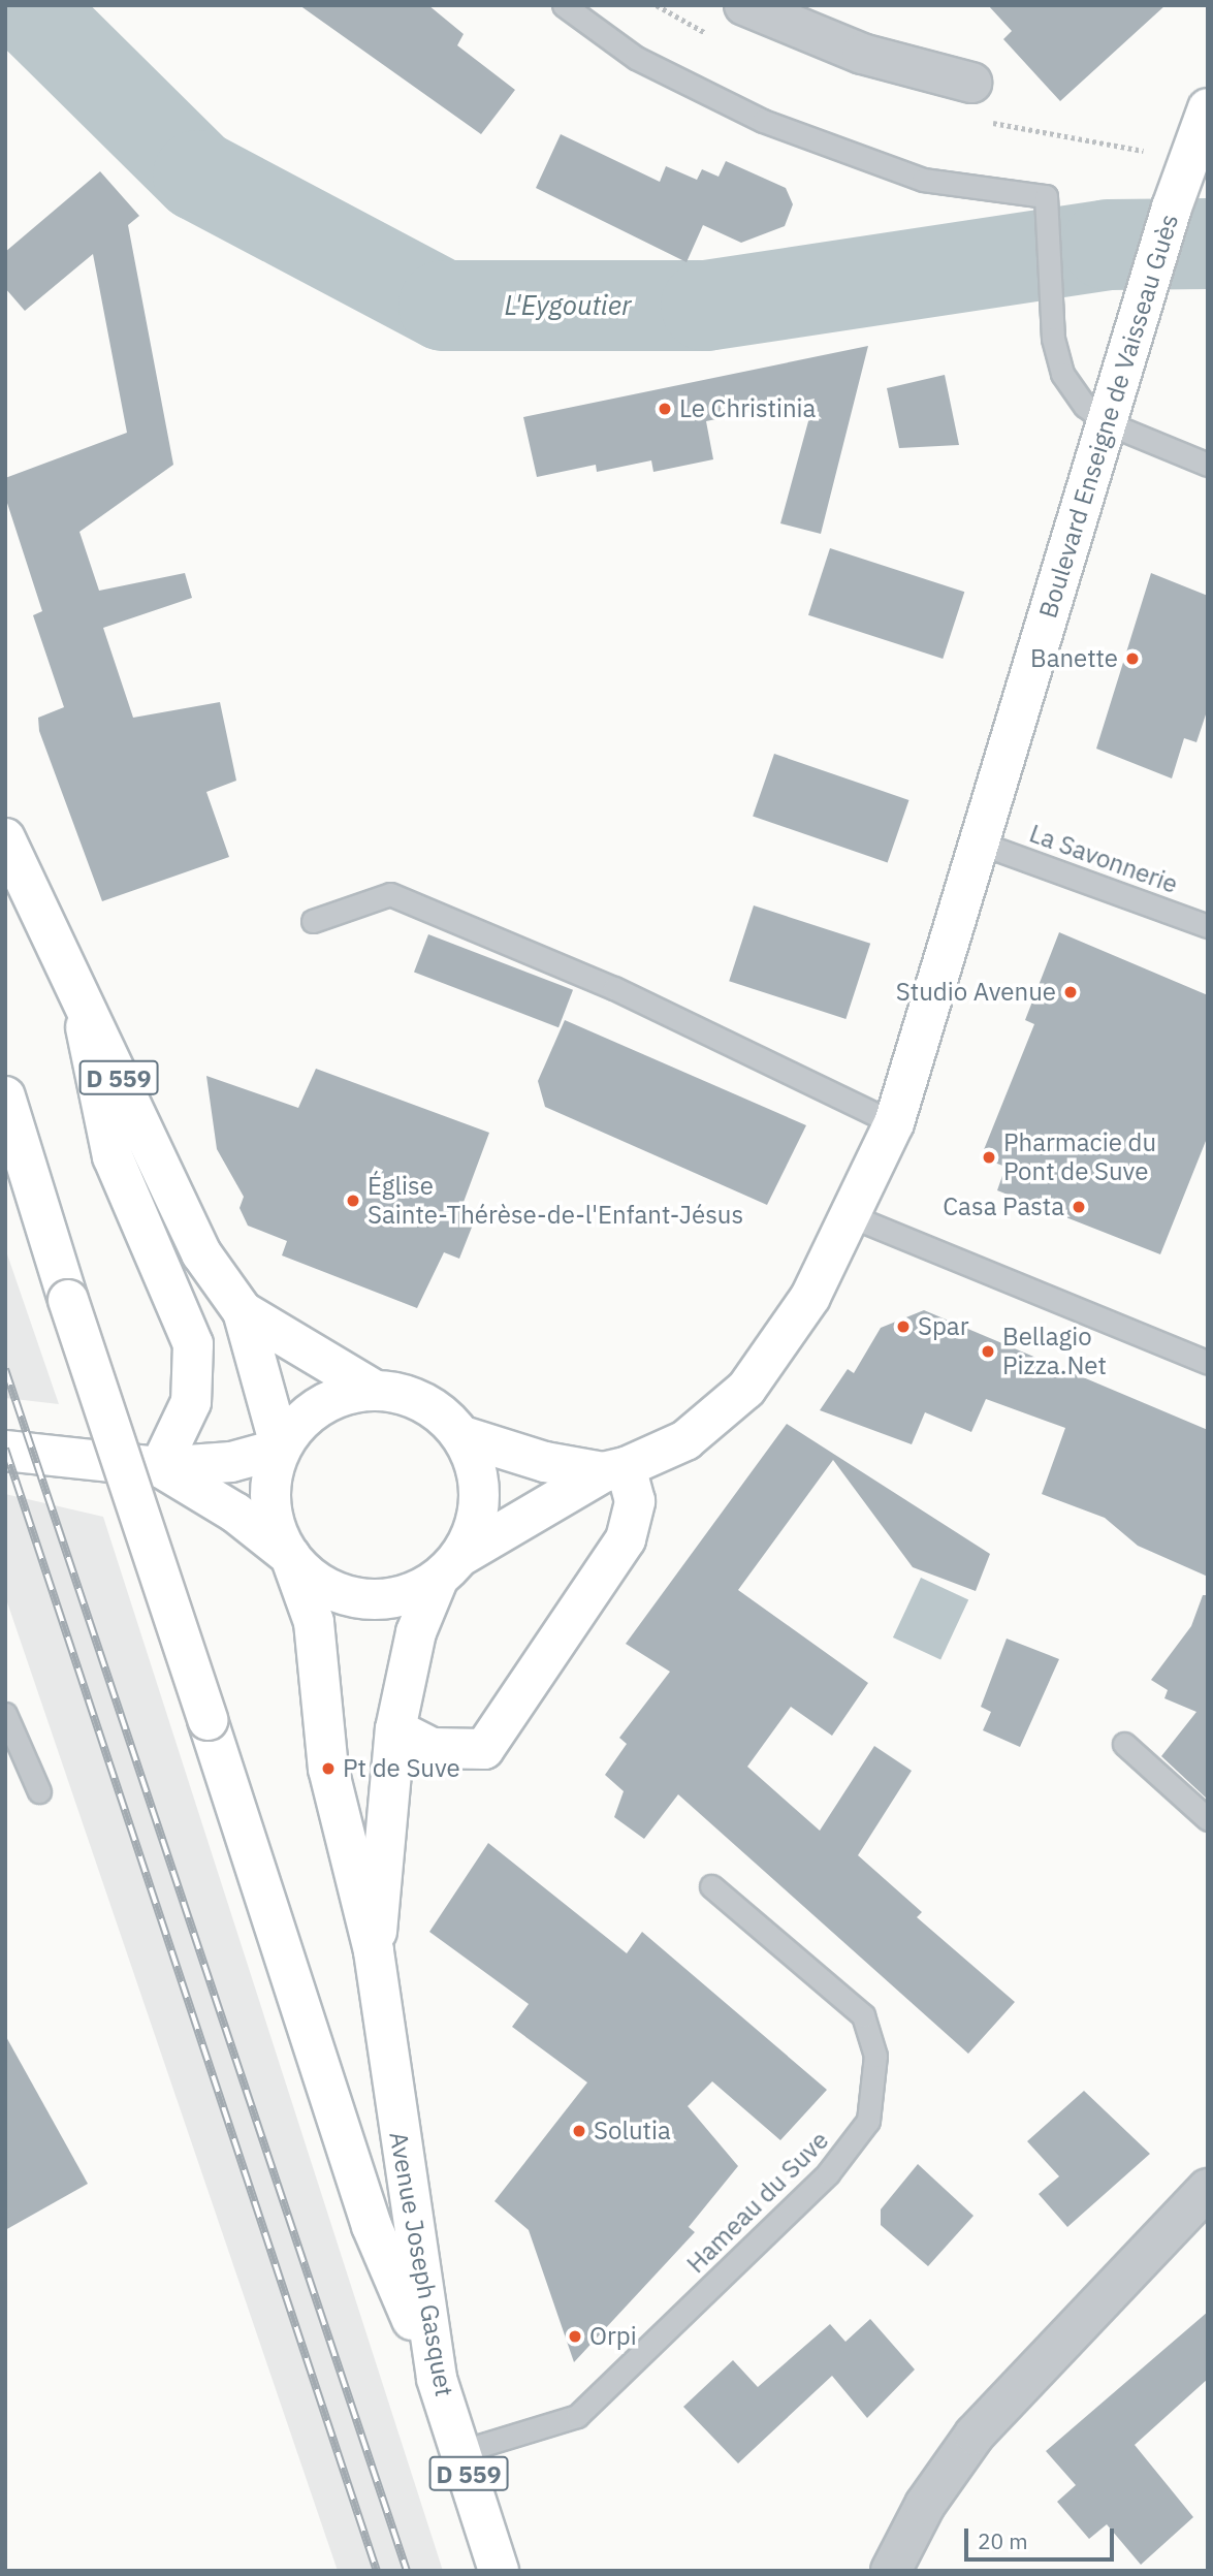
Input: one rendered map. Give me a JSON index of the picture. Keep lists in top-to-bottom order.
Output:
{
  "streets": {
    "main road": ["Boulevard Enseigne de Vaisseau Guès", "D 559", "Avenue Joseph Gasquet"],
    "lane": ["La Savonnerie", "Hameau du Suve"]
  },
  "crossings": [
    ["Boulevard Enseigne de Vaisseau Guès", "La Savonnerie"],
    ["Boulevard Enseigne de Vaisseau Guès", "Avenue Joseph Gasquet"],
    ["Hameau du Suve", "Avenue Joseph Gasquet"]
  ],
  "water": ["L'Eygoutier"],
  "places": [
    "Le Christinia",
    "Banette",
    "Studio Avenue",
    "Pharmacie du Pont de Suve",
    "Église Sainte-Thérèse-de-l'Enfant-Jésus",
    "Casa Pasta",
    "Spar",
    "Bellagio Pizza.Net",
    "Pt de Suve",
    "Solutia",
    "Orpi"
  ],
  "scale_bar": "20 m"
}
